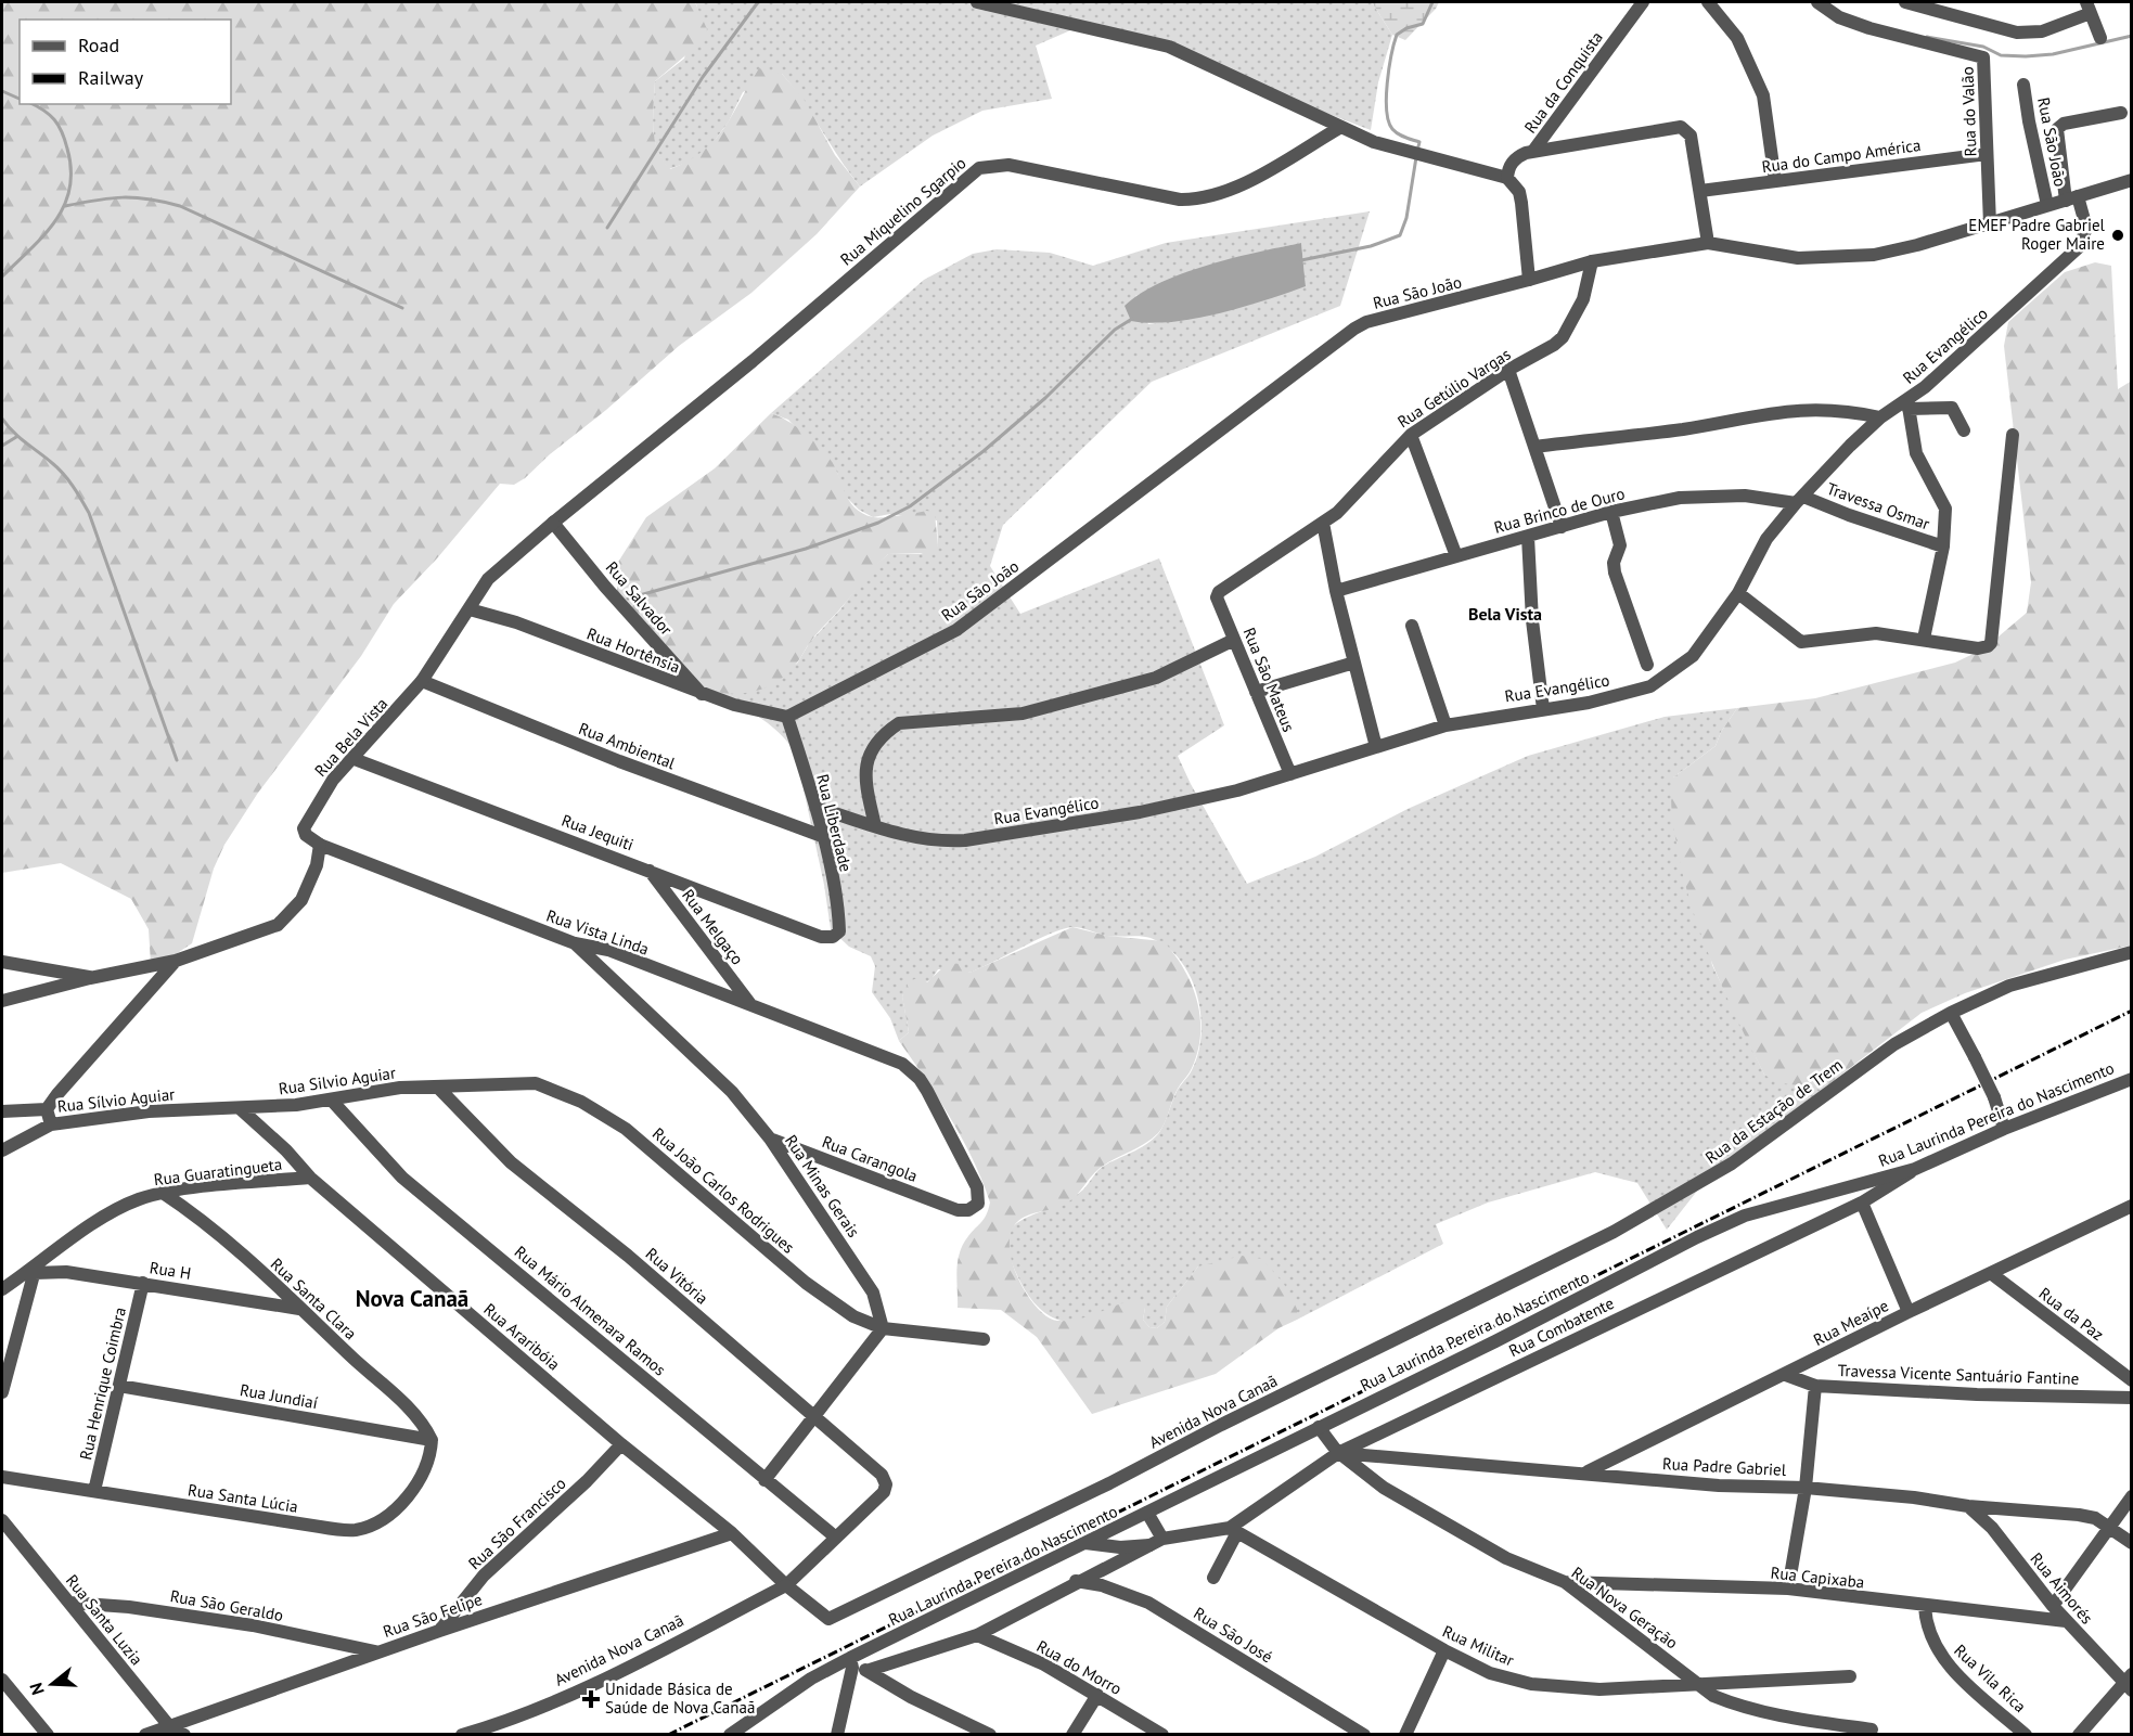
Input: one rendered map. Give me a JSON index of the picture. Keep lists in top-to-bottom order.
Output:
{
  "streets": {
    "street": [
      "Rua da Conquista",
      "Rua do Valão",
      "Rua São João",
      "Rua do Campo América",
      "Rua Miquelino Sgarpio",
      "Rua Evangélico",
      "Rua Getúlio Vargas",
      "Travessa Osmar",
      "Rua Brinco de Ouro",
      "Rua Salvador",
      "Rua Hortênsia",
      "Rua São Mateus",
      "Rua Bela Vista",
      "Rua Ambiental",
      "Rua Liberdade",
      "Rua Jequiti",
      "Rua Melgaço",
      "Rua Vista Linda",
      "Rua Silvio Aguiar",
      "Rua Sílvio Aguiar",
      "Rua da Estação de Trem",
      "Rua Laurinda Pereira do Nascimento",
      "Rua Carangola",
      "Rua Guaratingueta",
      "Rua Minas Gerais",
      "Rua João Carlos Rodrigues",
      "Rua H",
      "Rua Vitória",
      "Rua Santa Clara",
      "Rua Mário Almenara Ramos",
      "Rua da Paz",
      "Rua Meaípe",
      "Rua Combatente",
      "Rua Araribóia",
      "Travessa Vicente Santuário Fantine",
      "Rua Henrique Coimbra",
      "Rua Jundiaí",
      "Avenida Nova Canaã",
      "Rua Padre Gabriel",
      "Rua Santa Lúcia",
      "Rua São Francisco",
      "Rua Capixaba",
      "Rua Aimorés",
      "Rua São Geraldo",
      "Rua Nova Geração",
      "Rua São Felipe",
      "Rua Santa Luzia",
      "Rua São José",
      "Rua Militar",
      "Rua do Morro",
      "Rua Vila Rica"
    ]
  },
  "crossings": [
    ["Rua do Valão", "Rua São João"],
    ["Rua do Valão", "Rua do Campo América"],
    ["Rua São João", "Rua Evangélico"],
    ["Rua São João", "Rua Getúlio Vargas"],
    ["Rua São João", "Rua Hortênsia"],
    ["Rua São João", "Rua Liberdade"],
    ["Rua Miquelino Sgarpio", "Rua Salvador"],
    ["Rua Miquelino Sgarpio", "Rua Bela Vista"],
    ["Rua Evangélico", "Travessa Osmar"],
    ["Rua Evangélico", "Rua Brinco de Ouro"],
    ["Rua Evangélico", "Rua São Mateus"],
    ["Rua Evangélico", "Rua Liberdade"],
    ["Rua Getúlio Vargas", "Rua São Mateus"],
    ["Travessa Osmar", "Rua Brinco de Ouro"],
    ["Rua Salvador", "Rua Hortênsia"],
    ["Rua Salvador", "Rua Bela Vista"],
    ["Rua Hortênsia", "Rua Bela Vista"],
    ["Rua Hortênsia", "Rua Liberdade"],
    ["Rua Bela Vista", "Rua Ambiental"],
    ["Rua Bela Vista", "Rua Jequiti"],
    ["Rua Bela Vista", "Rua Vista Linda"],
    ["Rua Ambiental", "Rua Liberdade"],
    ["Rua Liberdade", "Rua Jequiti"],
    ["Rua Jequiti", "Rua Melgaço"],
    ["Rua Melgaço", "Rua Vista Linda"],
    ["Rua Vista Linda", "Rua Carangola"],
    ["Rua Vista Linda", "Rua Minas Gerais"],
    ["Rua Silvio Aguiar", "Rua Sílvio Aguiar"],
    ["Rua Silvio Aguiar", "Rua João Carlos Rodrigues"],
    ["Rua Silvio Aguiar", "Rua Vitória"],
    ["Rua Silvio Aguiar", "Rua Mário Almenara Ramos"],
    ["Rua Silvio Aguiar", "Rua Araribóia"],
    ["Rua Sílvio Aguiar", "Rua Araribóia"],
    ["Rua da Estação de Trem", "Avenida Nova Canaã"],
    ["Rua Laurinda Pereira do Nascimento", "Rua Combatente"],
    ["Rua Carangola", "Rua Minas Gerais"],
    ["Rua Guaratingueta", "Rua H"],
    ["Rua Guaratingueta", "Rua Santa Clara"],
    ["Rua Guaratingueta", "Rua Araribóia"],
    ["Rua Minas Gerais", "Rua João Carlos Rodrigues"],
    ["Rua João Carlos Rodrigues", "Rua Vitória"],
    ["Rua H", "Rua Santa Clara"],
    ["Rua H", "Rua Henrique Coimbra"],
    ["Rua Vitória", "Avenida Nova Canaã"],
    ["Rua Santa Clara", "Rua Jundiaí"],
    ["Rua Santa Clara", "Rua Santa Lúcia"],
    ["Rua Mário Almenara Ramos", "Avenida Nova Canaã"],
    ["Rua da Paz", "Rua Meaípe"],
    ["Rua Meaípe", "Travessa Vicente Santuário Fantine"],
    ["Rua Meaípe", "Rua Padre Gabriel"],
    ["Rua Combatente", "Rua Padre Gabriel"],
    ["Rua Combatente", "Rua Nova Geração"],
    ["Rua Combatente", "Rua Militar"],
    ["Rua Araribóia", "Avenida Nova Canaã"],
    ["Rua Araribóia", "Rua São Francisco"],
    ["Rua Araribóia", "Rua São Felipe"],
    ["Rua Henrique Coimbra", "Rua Jundiaí"],
    ["Rua Henrique Coimbra", "Rua Santa Lúcia"],
    ["Rua Jundiaí", "Rua Santa Lúcia"],
    ["Rua Padre Gabriel", "Rua Aimorés"],
    ["Rua Padre Gabriel", "Rua Nova Geração"],
    ["Rua São Francisco", "Rua São Felipe"],
    ["Rua Capixaba", "Rua Aimorés"],
    ["Rua Capixaba", "Rua Nova Geração"],
    ["Rua Capixaba", "Rua Vila Rica"],
    ["Rua São Geraldo", "Rua São Felipe"],
    ["Rua São Geraldo", "Rua Santa Luzia"],
    ["Rua Nova Geração", "Rua Militar"],
    ["Rua São Felipe", "Rua Santa Luzia"]
  ],
  "districts": ["Bela Vista", "Nova Canaã"],
  "places": {
    "other": ["EMEF Padre Gabriel Roger Maire"],
    "health": ["Unidade Básica de Saúde de Nova Canaã"]
  },
  "legend": ["Road", "Railway"],
  "north": "left"
}
